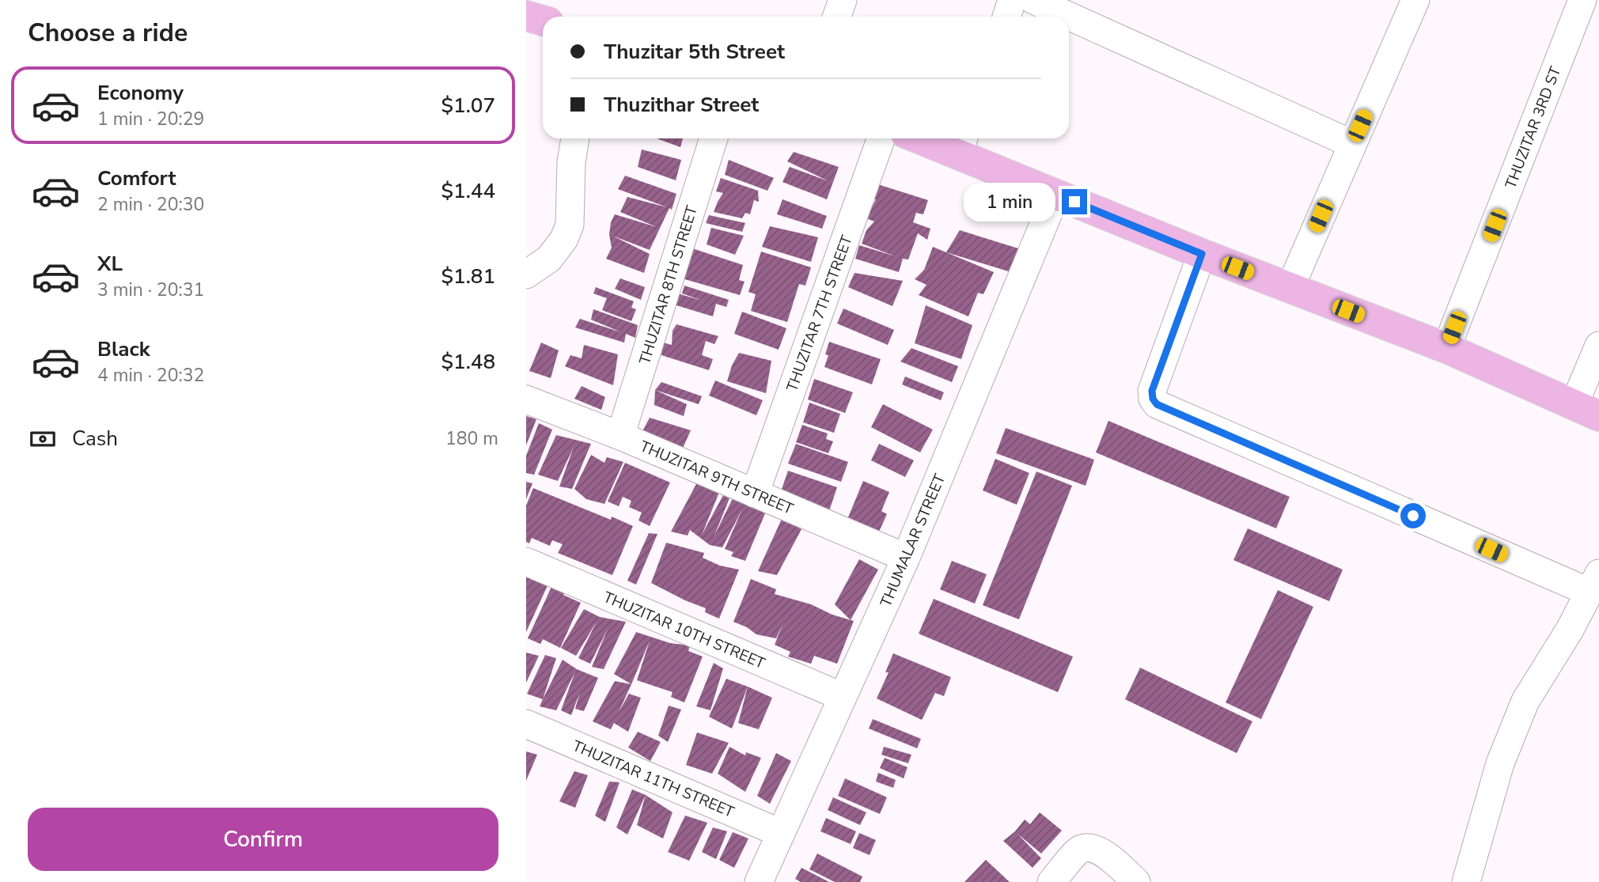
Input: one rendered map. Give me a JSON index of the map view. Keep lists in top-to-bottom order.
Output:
{
  "streets": {
    "street": [
      "THUZITAR 3RD ST",
      "THUZITAR 8TH STREET",
      "THUZITAR 7TH STREET",
      "THUZITAR 9TH STREET",
      "THUMALAR STREET",
      "THUZITAR 10TH STREET",
      "THUZITAR 11TH STREET"
    ]
  },
  "crossings": [
    ["THUZITAR 8TH STREET", "THUZITAR 9TH STREET"],
    ["THUZITAR 7TH STREET", "THUZITAR 9TH STREET"],
    ["THUZITAR 9TH STREET", "THUMALAR STREET"],
    ["THUMALAR STREET", "THUZITAR 10TH STREET"],
    ["THUMALAR STREET", "THUZITAR 11TH STREET"]
  ],
  "page": {
    "heading": "Choose a ride",
    "banner": ["Thuzitar 5th Street", "Thuzithar Street"],
    "list": [
      {
        "name": "Economy",
        "note": "1 min · 20:29",
        "value": "$1.07"
      },
      {
        "name": "Comfort",
        "note": "2 min · 20:30",
        "value": "$1.44"
      },
      {
        "name": "XL",
        "note": "3 min · 20:31",
        "value": "$1.81"
      },
      {
        "name": "Black",
        "note": "4 min · 20:32",
        "value": "$1.48"
      }
    ],
    "bubble": "1 min",
    "pay": ["Cash", "180 m"],
    "buttons": "Confirm"
  }
}
